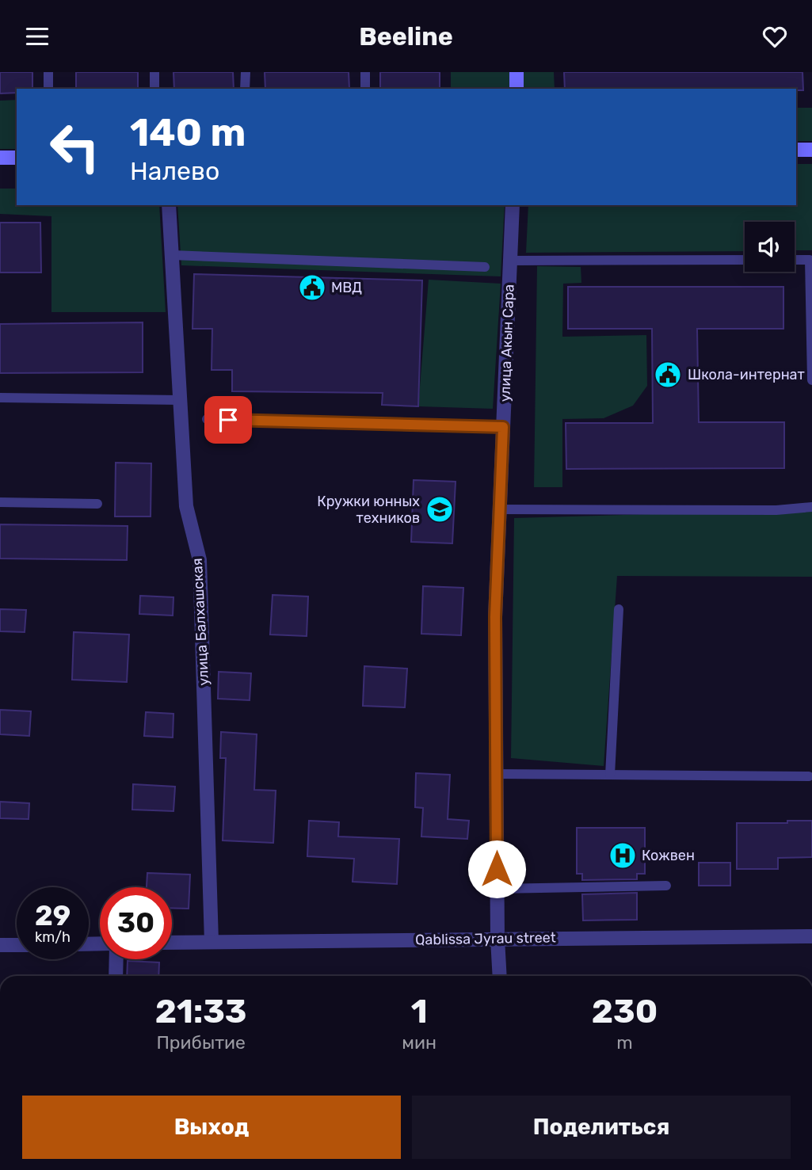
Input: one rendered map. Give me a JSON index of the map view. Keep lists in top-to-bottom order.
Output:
{
  "streets": {
    "street": ["улица Акын Сара", "улица Балхашская", "Qablissa Jyrau street"]
  },
  "crossings": [
    ["улица Акын Сара", "Qablissa Jyrau street"],
    ["улица Балхашская", "Qablissa Jyrau street"]
  ],
  "places": {
    "public building": ["МВД", "Школа-интернат"],
    "school or university": ["Кружки юнных техников"],
    "hospital": ["Кожвен"]
  },
  "page": {
    "header": "Beeline",
    "turn": ["140 m", "Налево"],
    "speed": "29 km/h",
    "limit": "30",
    "eta": [
      "21:33",
      "Прибытие",
      "1",
      "мин",
      "230",
      "m"
    ],
    "buttons": ["Выход", "Поделиться"]
  }
}
